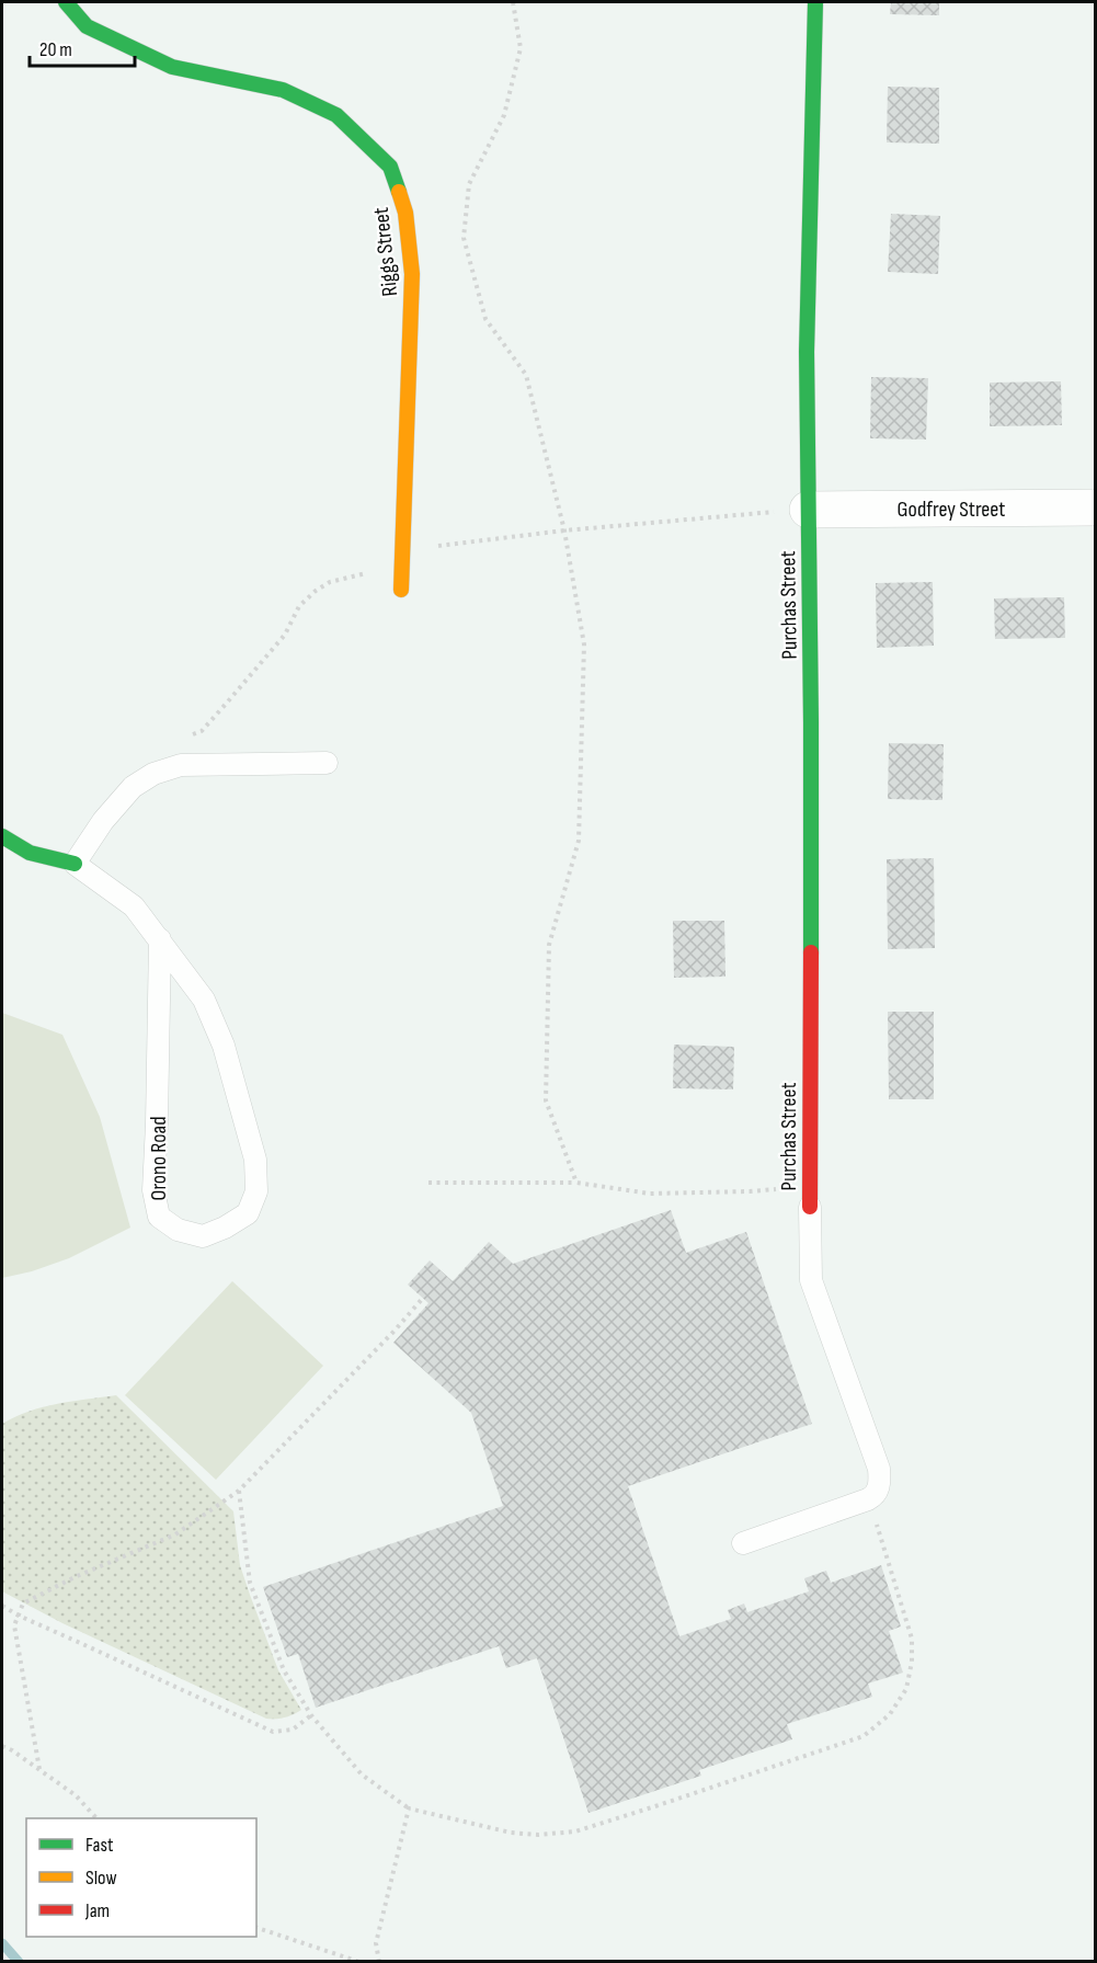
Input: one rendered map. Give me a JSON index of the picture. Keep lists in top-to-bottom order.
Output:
{
  "streets": {
    "street": [
      "Riggs Street",
      "Godfrey Street",
      "Purchas Street",
      "Orono Road"
    ]
  },
  "crossings": [
    ["Godfrey Street", "Purchas Street"]
  ],
  "legend": ["Fast", "Slow", "Jam"],
  "scale_bar": "20 m"
}
